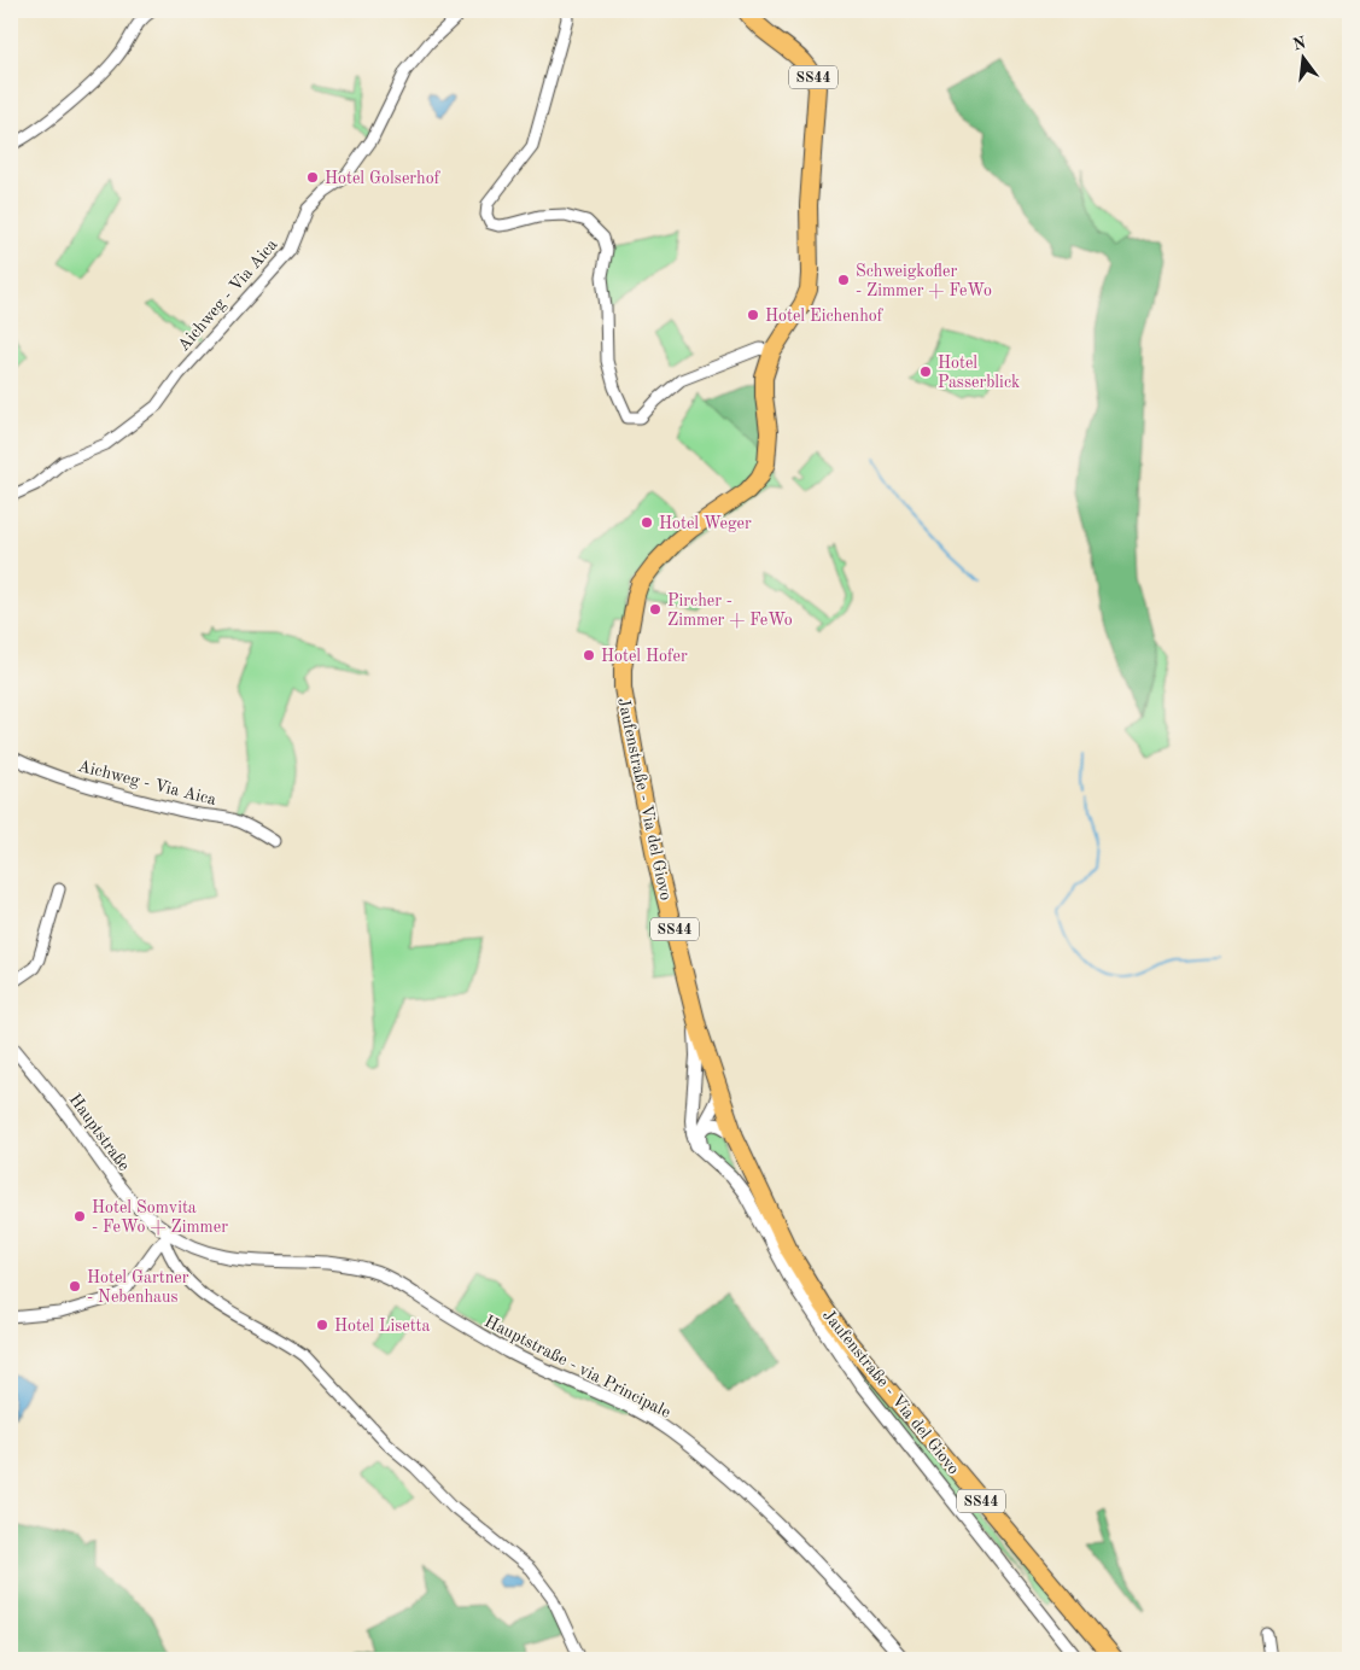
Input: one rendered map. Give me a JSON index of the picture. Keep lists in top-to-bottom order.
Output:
{
  "streets": {
    "main road": ["SS44", "Jaufenstraße - Via del Giovo"],
    "street": ["Aichweg - Via Aica", "Hauptstraße", "Hauptstraße - via Principale"]
  },
  "crossings": [
    ["Hauptstraße", "Hauptstraße - via Principale"]
  ],
  "places": [
    "Hotel Golserhof",
    "Schweigkofler - Zimmer + FeWo",
    "Hotel Eichenhof",
    "Hotel Passerblick",
    "Hotel Weger",
    "Pircher - Zimmer + FeWo",
    "Hotel Hofer",
    "Hotel Somvita - FeWo + Zimmer",
    "Hotel Gartner - Nebenhaus",
    "Hotel Lisetta"
  ],
  "north": "top"
}
